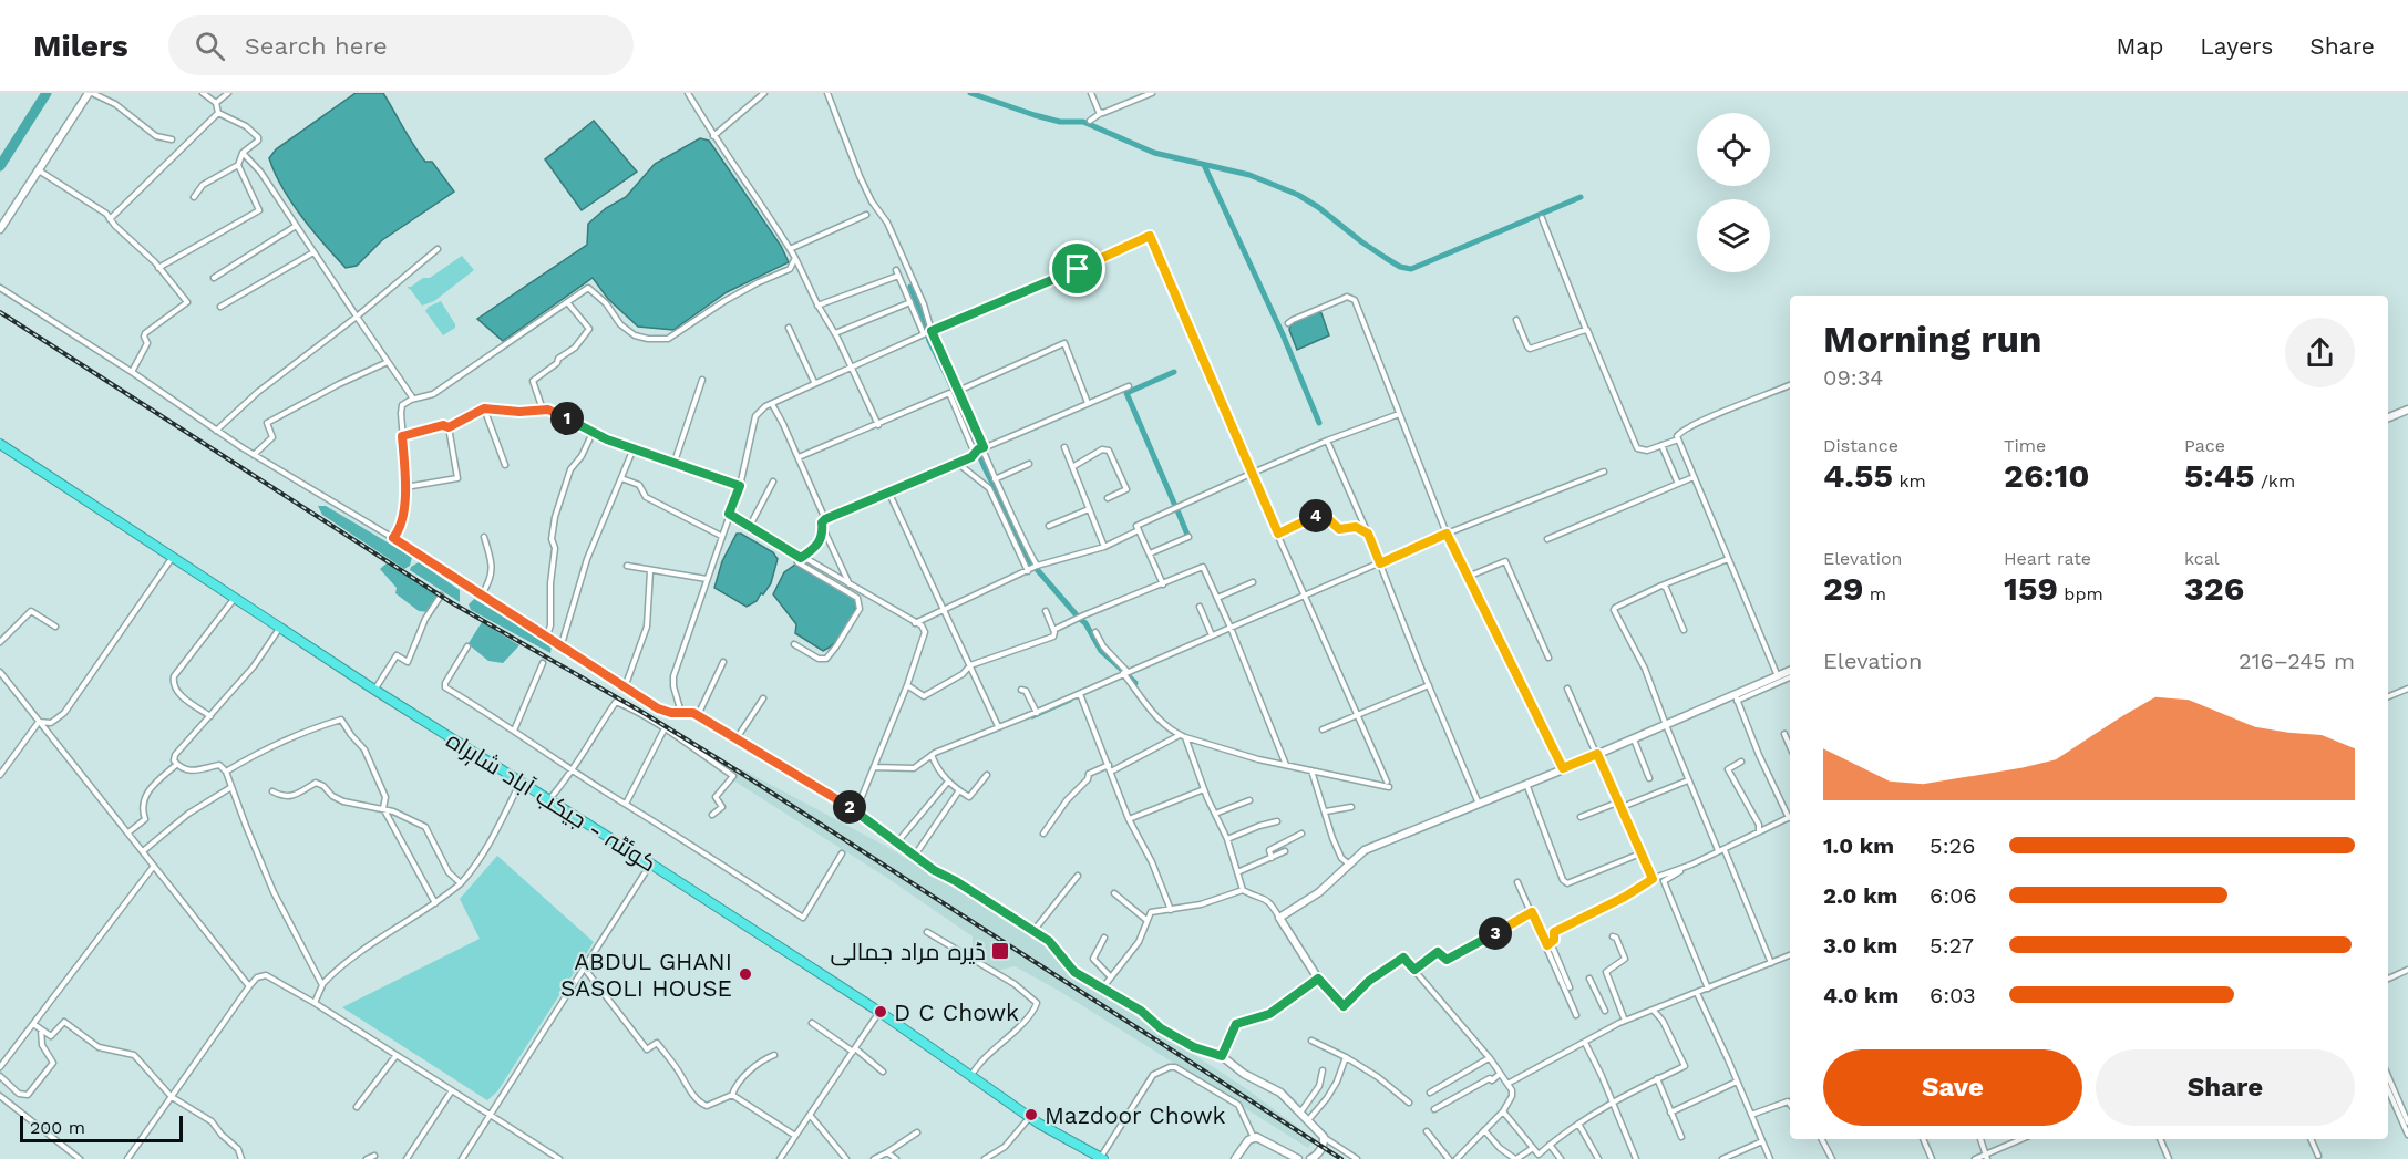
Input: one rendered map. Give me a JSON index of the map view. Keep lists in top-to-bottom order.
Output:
{
  "streets": {
    "highway": ["کوئٹہ - جیکب آباد شاہراہ"]
  },
  "places": {
    "transit": ["ڈیرہ مراد جمالی"],
    "other": ["ABDUL GHANI SASOLI HOUSE", "D C Chowk", "Mazdoor Chowk"]
  },
  "scale_bar": "200 m",
  "page": {
    "header": "Milers",
    "search": "Search here",
    "nav": ["Map", "Layers", "Share"],
    "heading": ["Morning run", "09:34"],
    "pins": [
      "1",
      "4",
      "2",
      "3"
    ],
    "stats": [
      ["Distance", "4.55 km"],
      ["Time", "26:10"],
      ["Pace", "5:45 /km"],
      ["Elevation", "29 m"],
      ["Heart rate", "159 bpm"],
      ["kcal", "326"]
    ],
    "chart": ["Elevation", "216–245 m"],
    "list": [
      {
        "name": "1.0 km",
        "note": "5:26"
      },
      {
        "name": "2.0 km",
        "note": "6:06"
      },
      {
        "name": "3.0 km",
        "note": "5:27"
      },
      {
        "name": "4.0 km",
        "note": "6:03"
      }
    ],
    "buttons": ["Save", "Share"],
    "scale": "200 m"
  }
}
